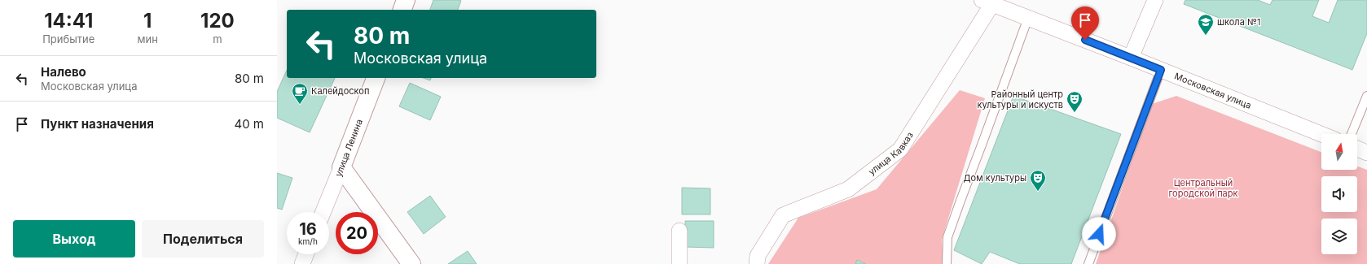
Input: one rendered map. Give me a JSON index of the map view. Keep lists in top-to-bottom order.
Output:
{
  "streets": {
    "street": ["Московская улица", "улица Ленина", "улица Кавказ"]
  },
  "crossings": [
    ["Московская улица", "улица Кавказ"]
  ],
  "parks": ["Центральный городской парк"],
  "places": {
    "school or university": ["школа №1"],
    "cafe": ["Калейдоскоп"],
    "theatre": ["Районный центр культуры и искуств", "Дом культуры"]
  },
  "north": "top",
  "page": {
    "eta": [
      "14:41",
      "Прибытие",
      "1",
      "мин",
      "120",
      "m"
    ],
    "turn": ["80 m", "Московская улица"],
    "list": [
      {
        "name": "Налево",
        "note": "Московская улица",
        "value": "80 m"
      },
      {
        "name": "Пункт назначения",
        "value": "40 m"
      }
    ],
    "speed": "16 km/h",
    "limit": "20",
    "buttons": ["Выход", "Поделиться"]
  }
}
